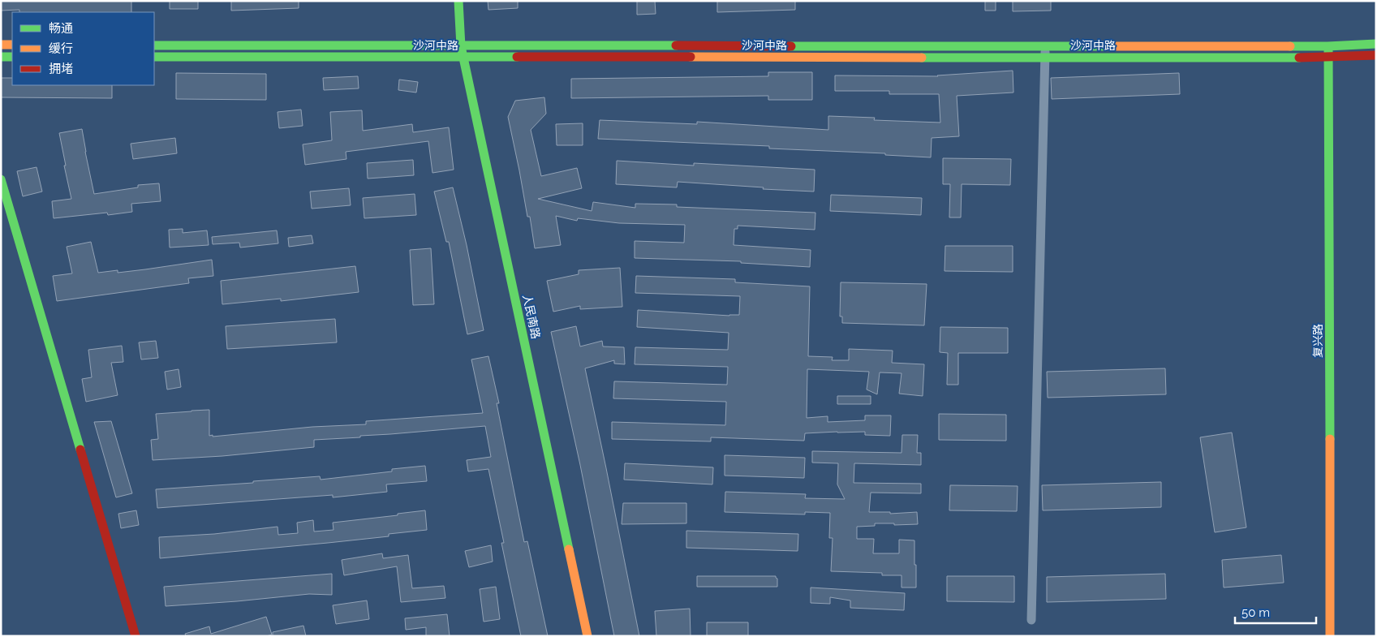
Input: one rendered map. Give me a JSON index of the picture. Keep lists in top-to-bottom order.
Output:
{
  "streets": {
    "street": ["沙河中路", "人民南路", "复兴路"]
  },
  "crossings": [
    ["沙河中路", "人民南路"],
    ["沙河中路", "复兴路"]
  ],
  "legend": ["畅通", "缓行", "拥堵"],
  "scale_bar": "50 m"
}
